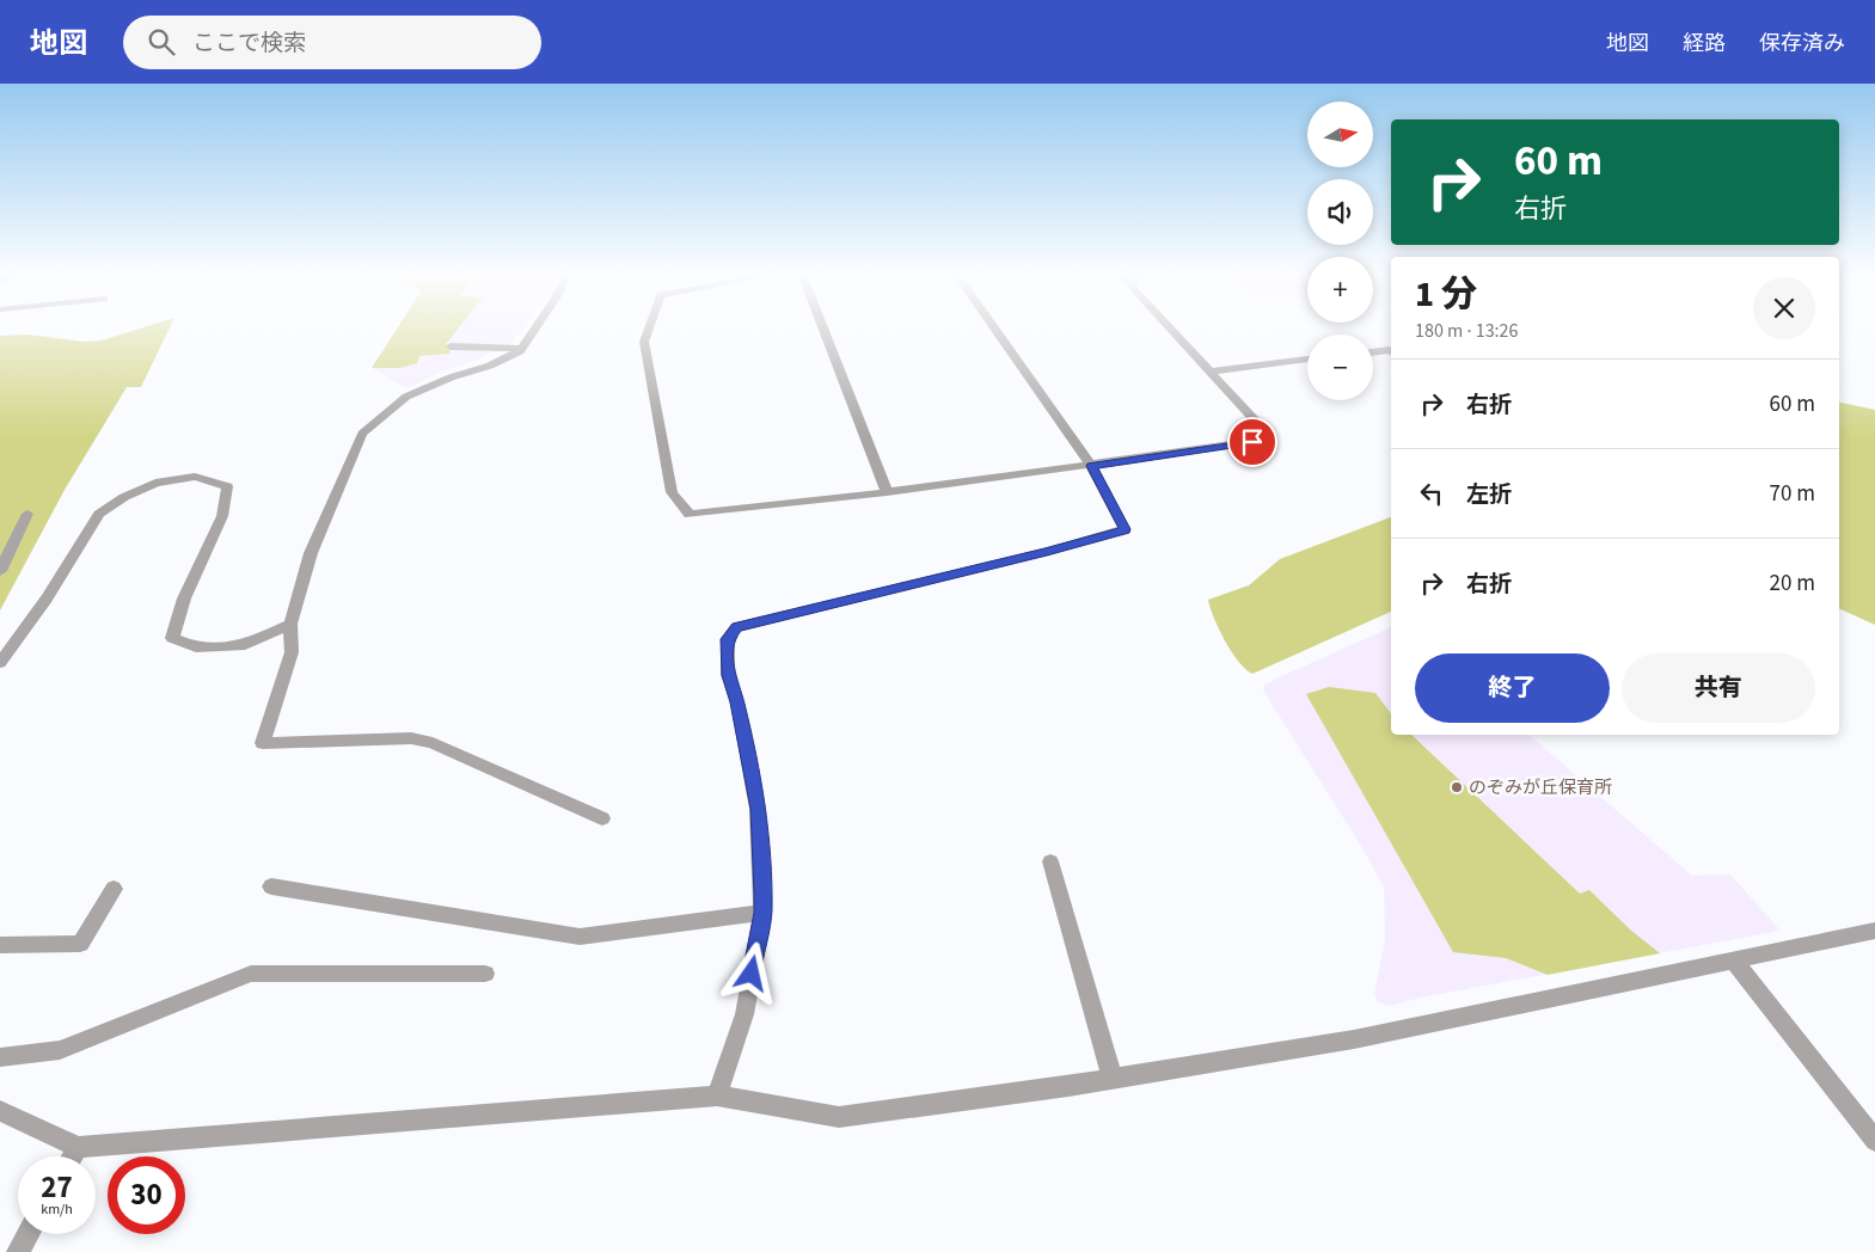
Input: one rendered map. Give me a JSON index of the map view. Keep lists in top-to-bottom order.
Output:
{
  "places": ["のぞみが丘保育所"],
  "north": "right",
  "page": {
    "header": "地図",
    "search": "ここで検索",
    "nav": ["地図", "経路", "保存済み"],
    "map_buttons": ["+", "−"],
    "turn": ["60 m", "右折"],
    "heading": ["1 分", "180 m · 13:26"],
    "list": [
      {
        "name": "右折",
        "value": "60 m"
      },
      {
        "name": "左折",
        "value": "70 m"
      },
      {
        "name": "右折",
        "value": "20 m"
      }
    ],
    "buttons": ["終了", "共有"],
    "speed": "27 km/h",
    "limit": "30"
  }
}
